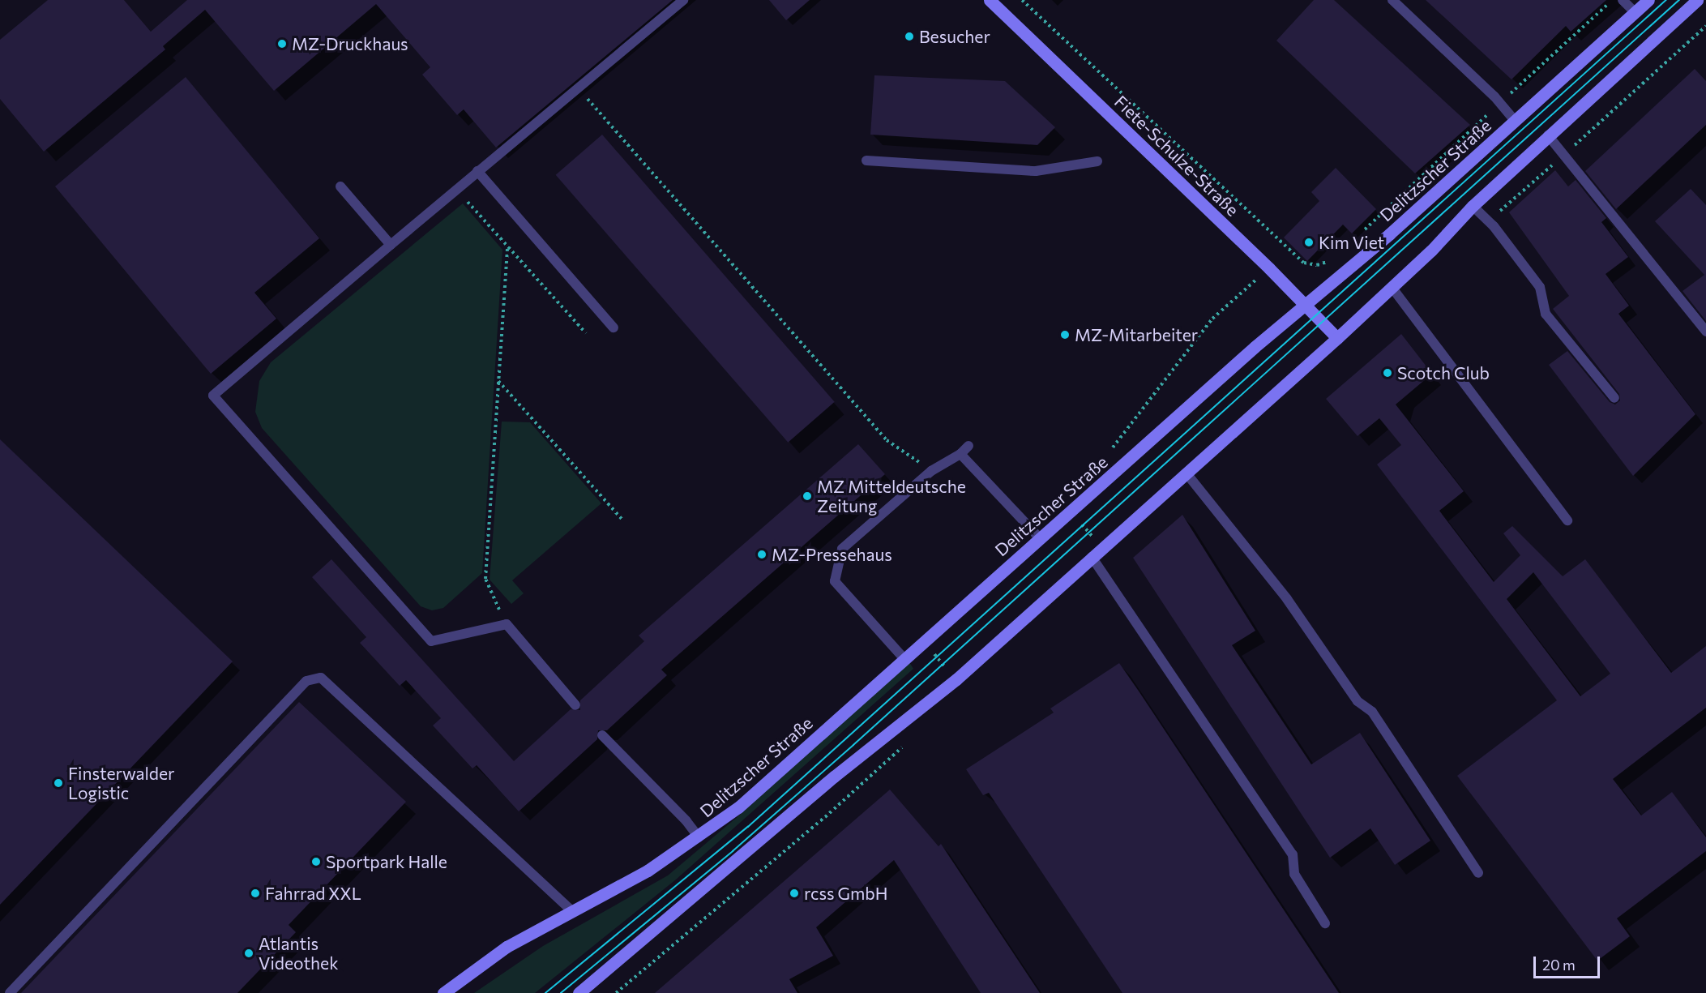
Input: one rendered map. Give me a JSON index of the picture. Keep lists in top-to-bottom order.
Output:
{
  "streets": {
    "main road": ["Fiete-Schulze-Straße", "Delitzscher Straße"]
  },
  "crossings": [
    ["Fiete-Schulze-Straße", "Delitzscher Straße"]
  ],
  "places": [
    "Besucher",
    "MZ-Druckhaus",
    "Kim Viet",
    "MZ-Mitarbeiter",
    "Scotch Club",
    "MZ Mitteldeutsche Zeitung",
    "MZ-Pressehaus",
    "Finsterwalder Logistic",
    "Sportpark Halle",
    "Fahrrad XXL",
    "rcss GmbH",
    "Atlantis Videothek"
  ],
  "scale_bar": "20 m"
}
